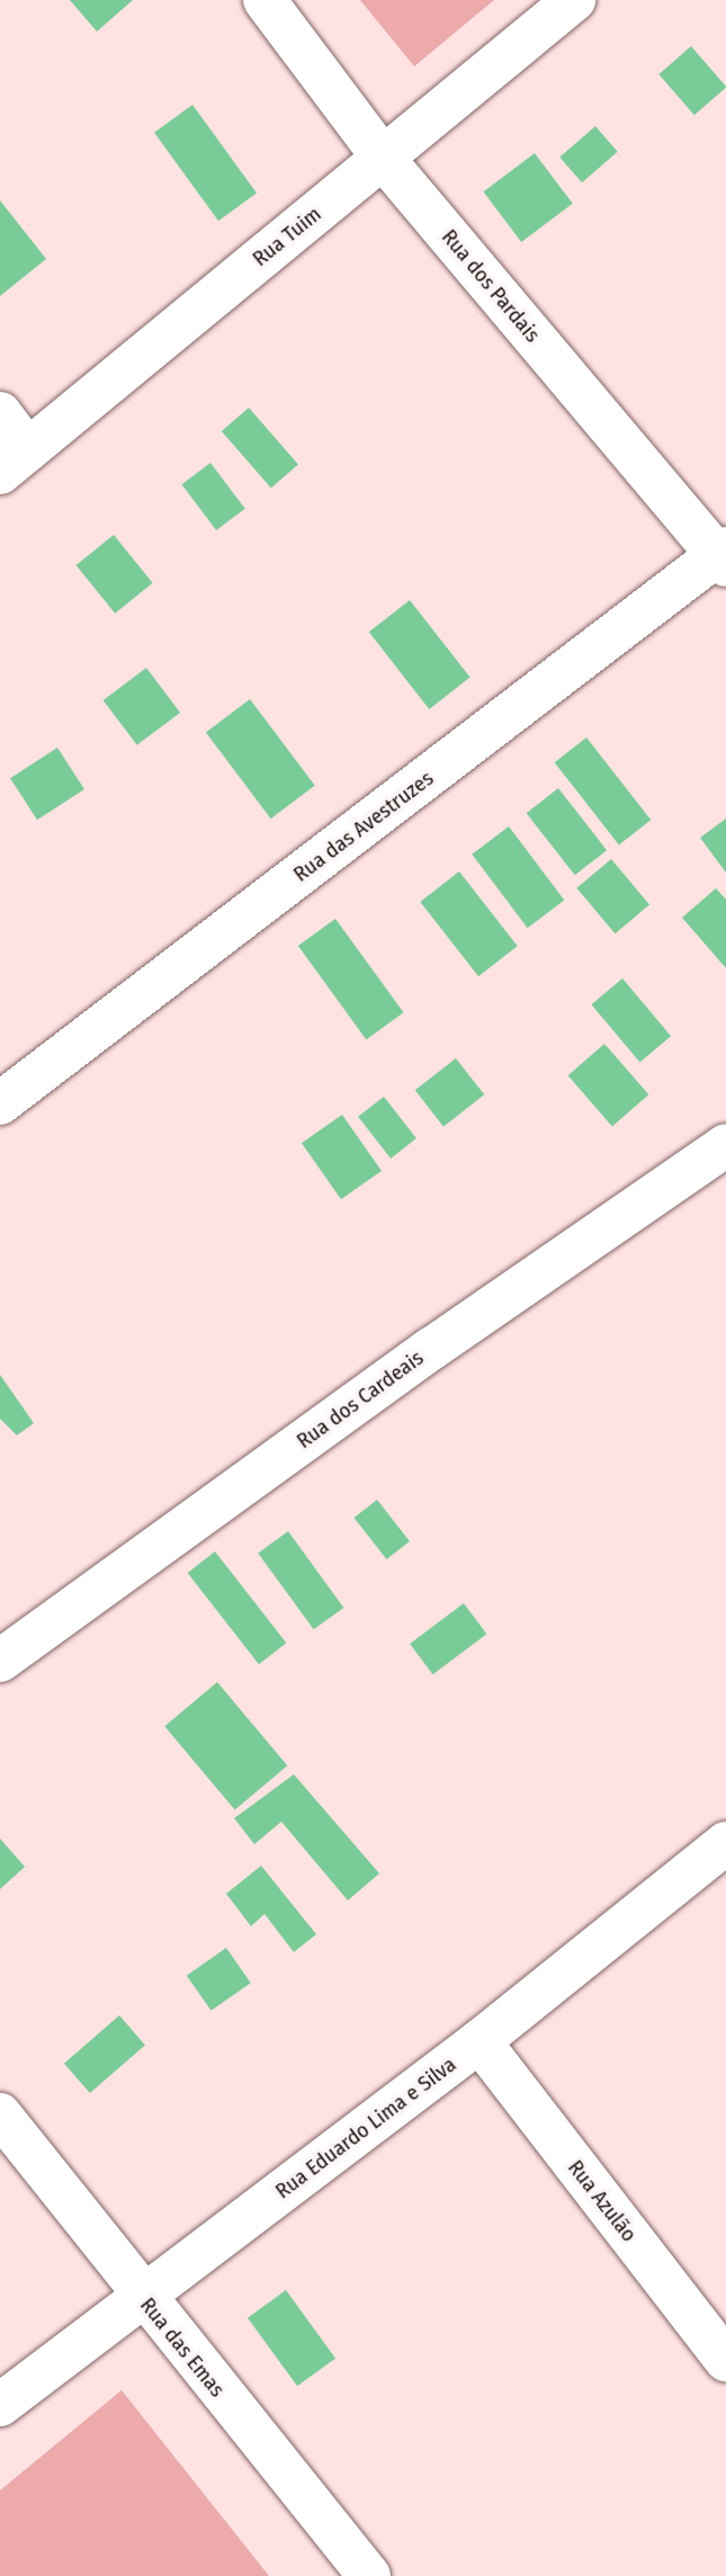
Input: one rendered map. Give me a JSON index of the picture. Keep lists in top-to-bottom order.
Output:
{
  "streets": {
    "street": [
      "Rua Tuim",
      "Rua dos Pardais",
      "Rua das Avestruzes",
      "Rua dos Cardeais",
      "Rua Eduardo Lima e Silva",
      "Rua Azulão",
      "Rua das Emas"
    ]
  },
  "crossings": [
    ["Rua Tuim", "Rua dos Pardais"],
    ["Rua dos Pardais", "Rua das Avestruzes"],
    ["Rua Eduardo Lima e Silva", "Rua Azulão"],
    ["Rua Eduardo Lima e Silva", "Rua das Emas"]
  ]
}
